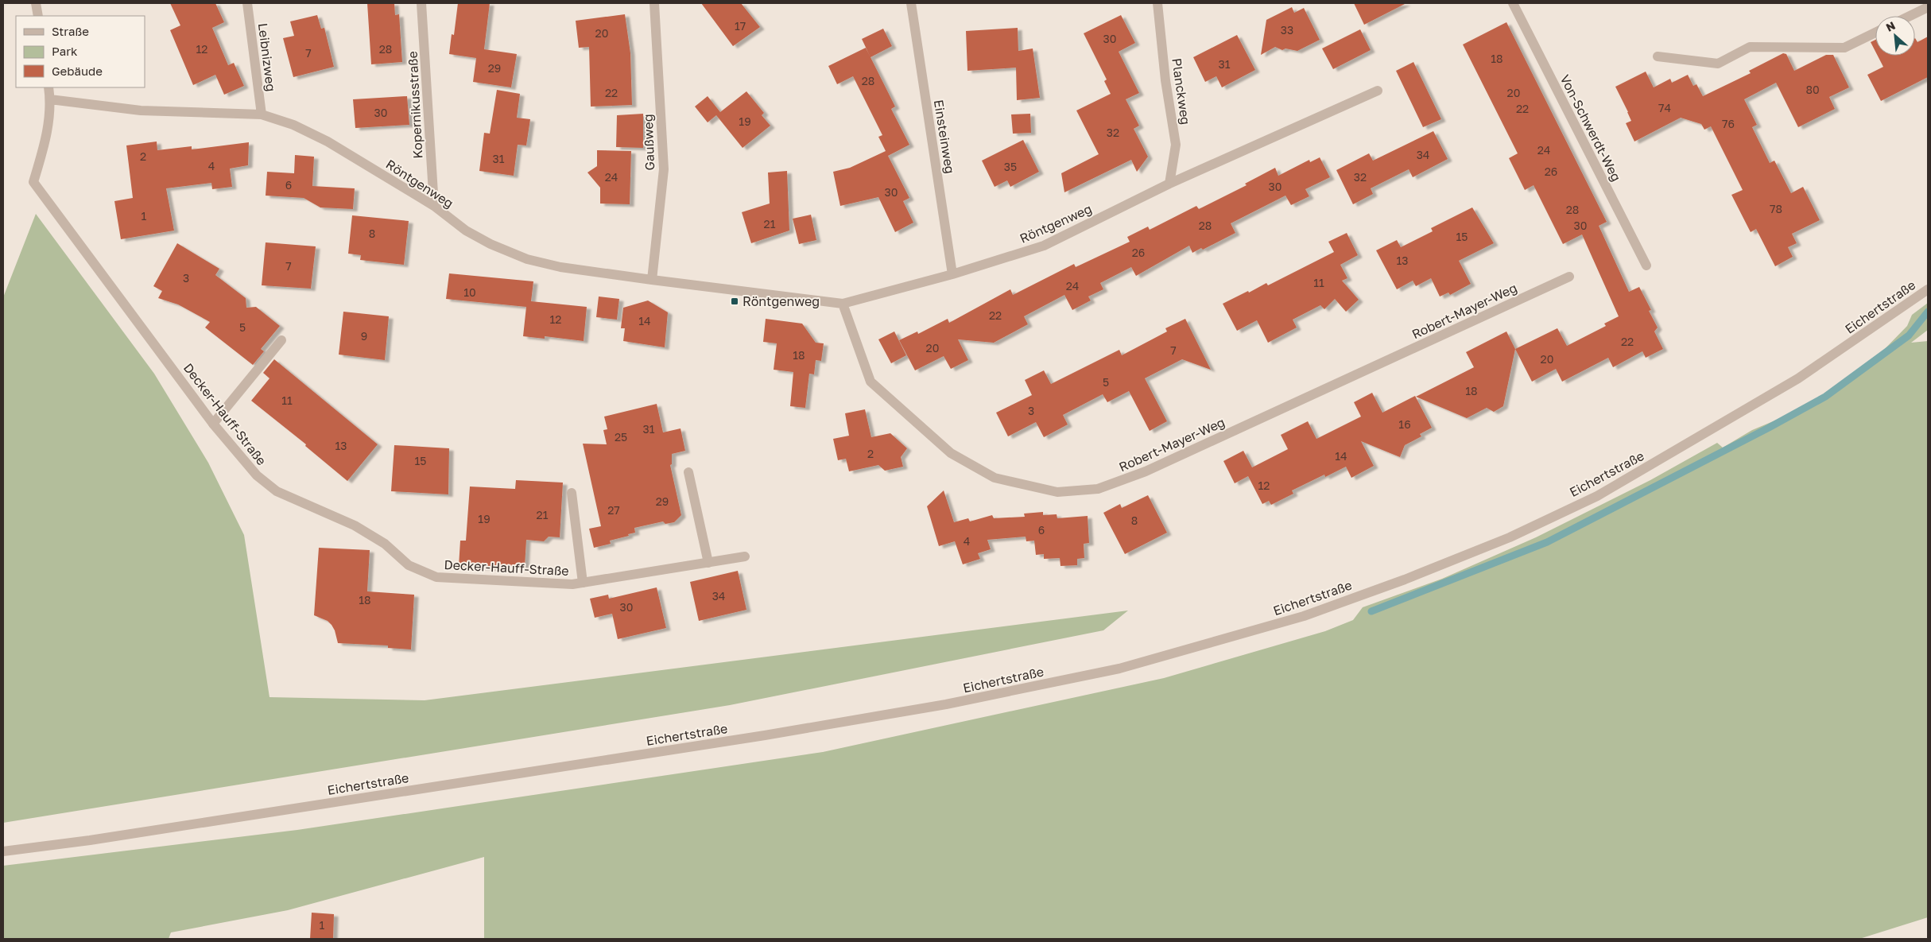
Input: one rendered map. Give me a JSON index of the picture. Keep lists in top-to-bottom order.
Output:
{
  "streets": {
    "street": [
      "Leibnizweg",
      "Planckweg",
      "Kopernikusstraße",
      "Von-Schwerdt-Weg",
      "Einsteinweg",
      "Gaußweg",
      "Röntgenweg",
      "Eichertstraße",
      "Robert-Mayer-Weg",
      "Decker-Hauff-Straße"
    ]
  },
  "crossings": [
    ["Leibnizweg", "Röntgenweg"],
    ["Planckweg", "Röntgenweg"],
    ["Kopernikusstraße", "Röntgenweg"],
    ["Einsteinweg", "Röntgenweg"],
    ["Gaußweg", "Röntgenweg"],
    ["Röntgenweg", "Robert-Mayer-Weg"],
    ["Röntgenweg", "Decker-Hauff-Straße"]
  ],
  "places": {
    "transit": ["Röntgenweg"]
  },
  "house_numbers": [
    "17",
    "33",
    "20",
    "30",
    "12",
    "28",
    "7",
    "18",
    "31",
    "29",
    "28",
    "80",
    "22",
    "20",
    "74",
    "22",
    "30",
    "19",
    "76",
    "32",
    "24",
    "34",
    "2",
    "31",
    "4",
    "35",
    "26",
    "24",
    "32",
    "6",
    "30",
    "30",
    "78",
    "28",
    "1",
    "21",
    "28",
    "30",
    "8",
    "15",
    "26",
    "13",
    "7",
    "3",
    "11",
    "24",
    "10",
    "22",
    "12",
    "14",
    "5",
    "9",
    "22",
    "20",
    "7",
    "18",
    "20",
    "5",
    "18",
    "11",
    "3",
    "16",
    "31",
    "25",
    "13",
    "2",
    "14",
    "15",
    "12",
    "29",
    "27",
    "21",
    "19",
    "8",
    "6",
    "4",
    "34",
    "18",
    "30",
    "1"
  ],
  "legend": ["Straße", "Park", "Gebäude"],
  "north": "top left"
}
